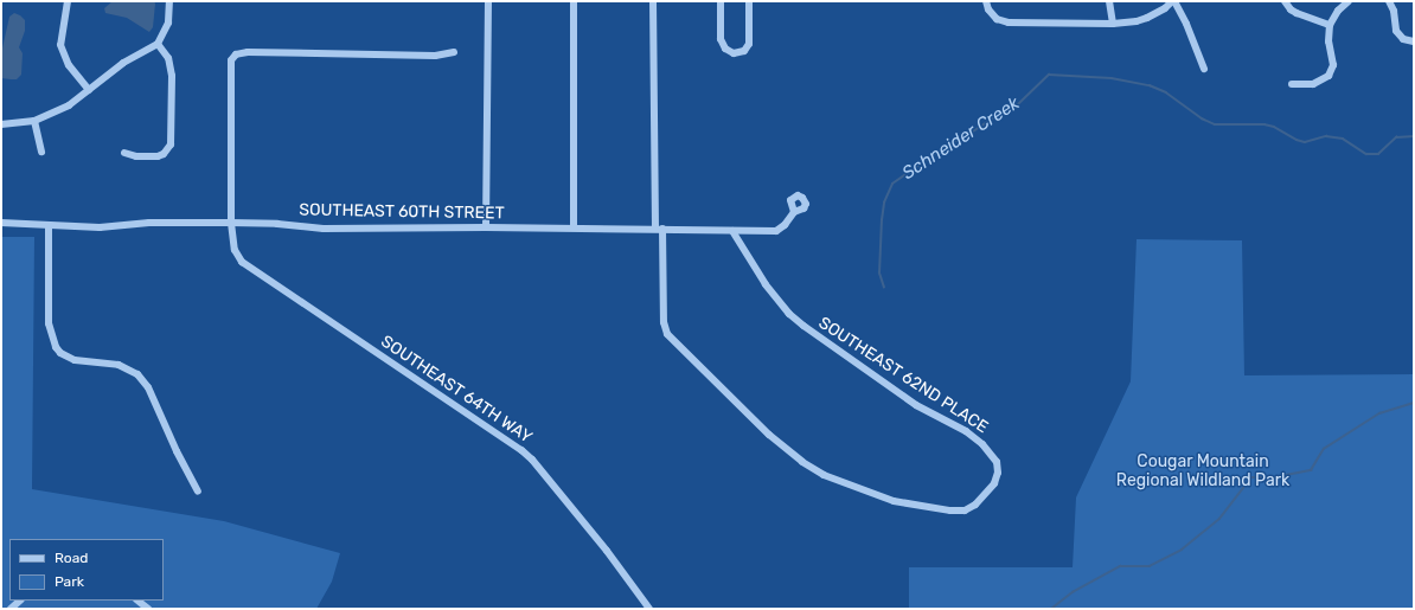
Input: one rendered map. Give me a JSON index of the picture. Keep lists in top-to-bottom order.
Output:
{
  "streets": {
    "street": ["SOUTHEAST 60TH STREET", "SOUTHEAST 62ND PLACE", "SOUTHEAST 64TH WAY"]
  },
  "crossings": [
    ["SOUTHEAST 60TH STREET", "SOUTHEAST 62ND PLACE"],
    ["SOUTHEAST 60TH STREET", "SOUTHEAST 64TH WAY"]
  ],
  "water": ["Schneider Creek"],
  "parks": ["Cougar Mountain Regional Wildland Park"],
  "legend": ["Road", "Park"]
}
